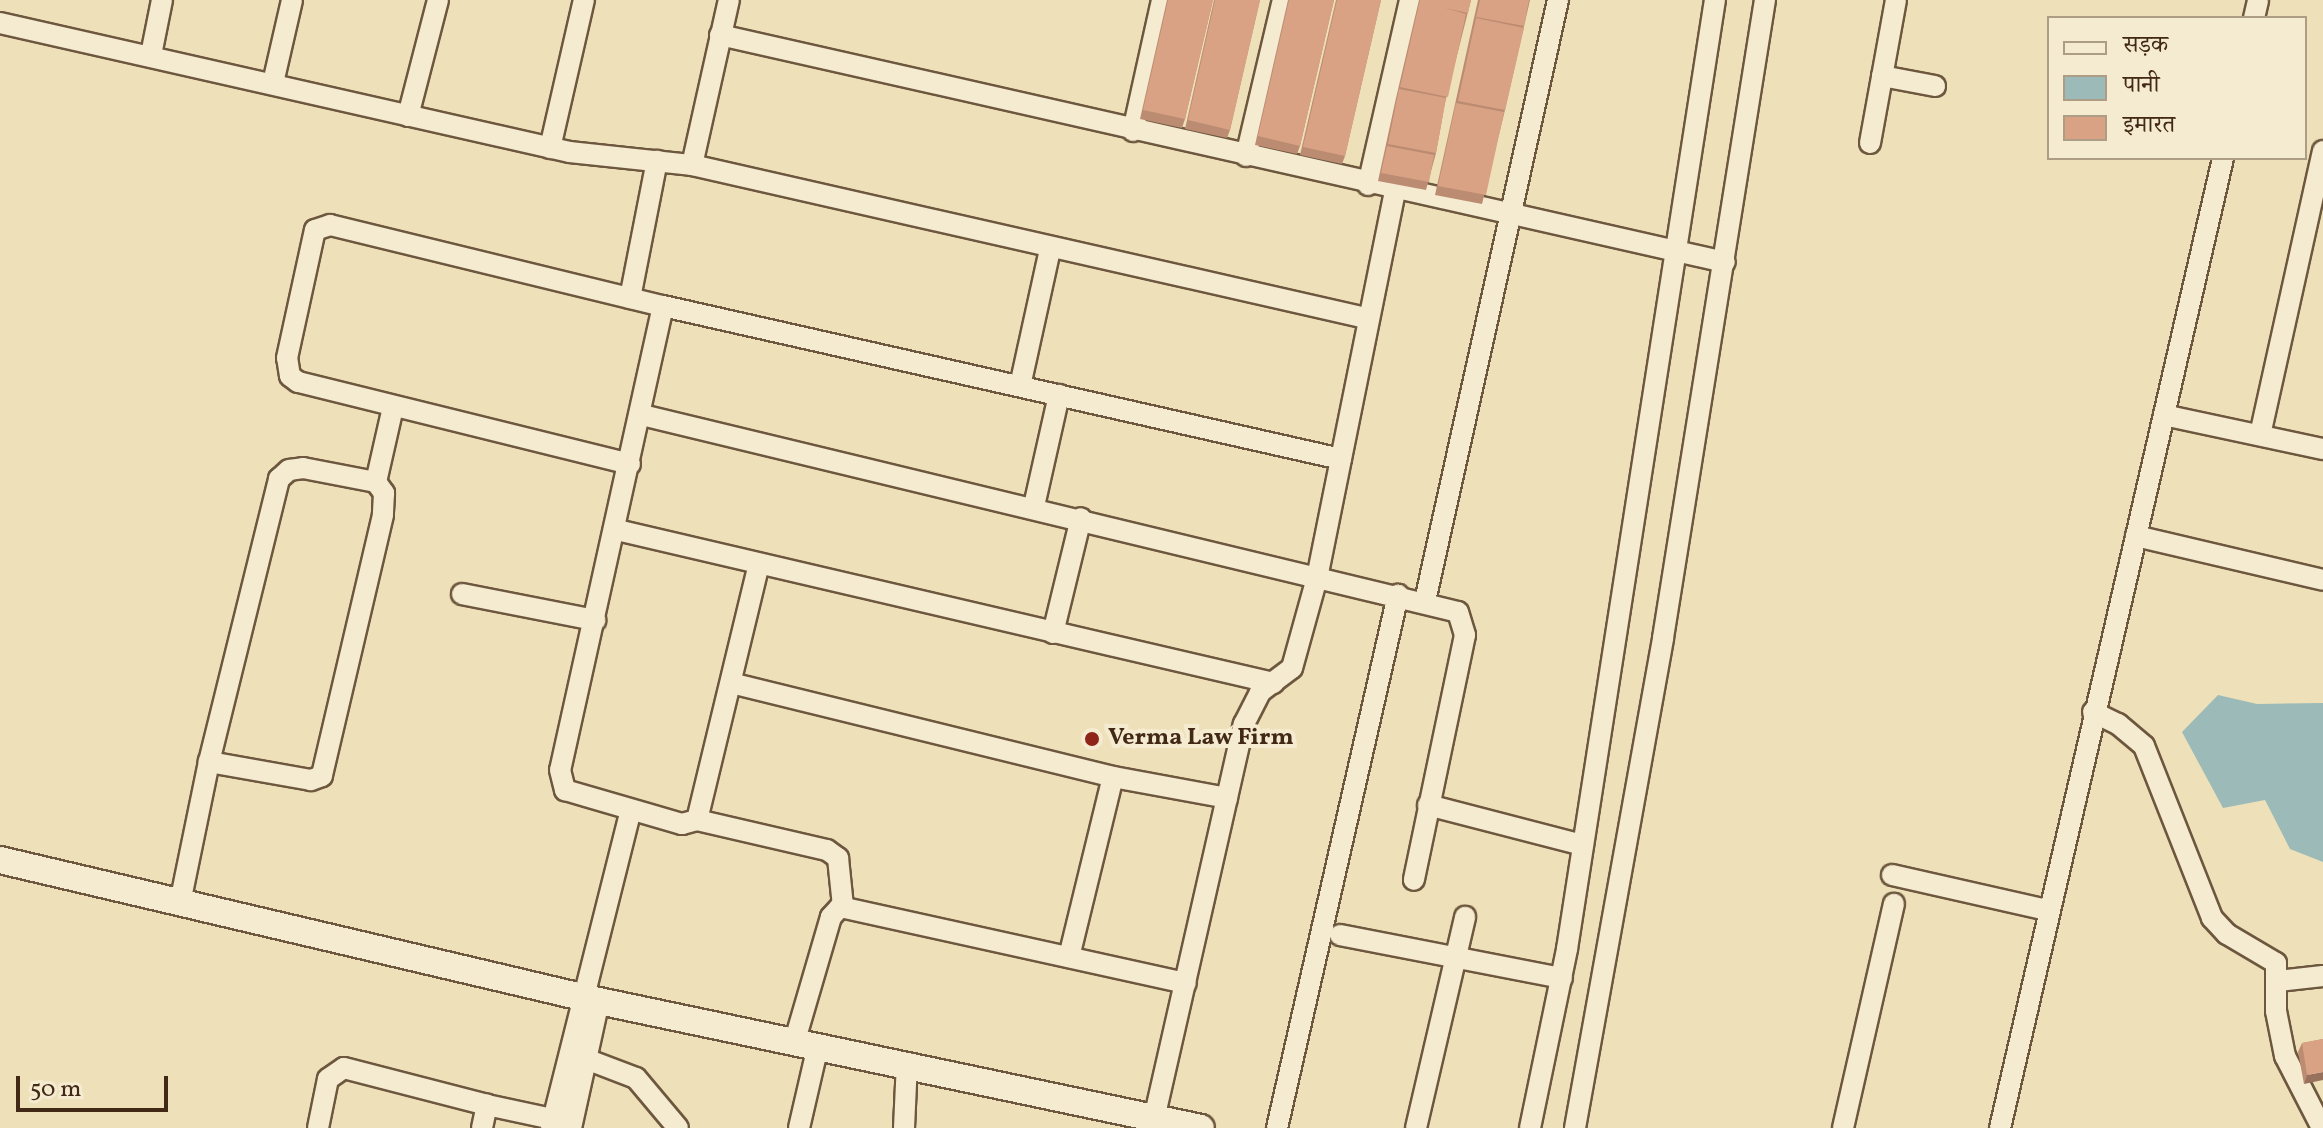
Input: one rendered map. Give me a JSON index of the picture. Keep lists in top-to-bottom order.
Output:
{
  "places": ["Verma Law Firm"],
  "legend": ["सड़क", "पानी", "इमारत"],
  "scale_bar": "50 m"
}
